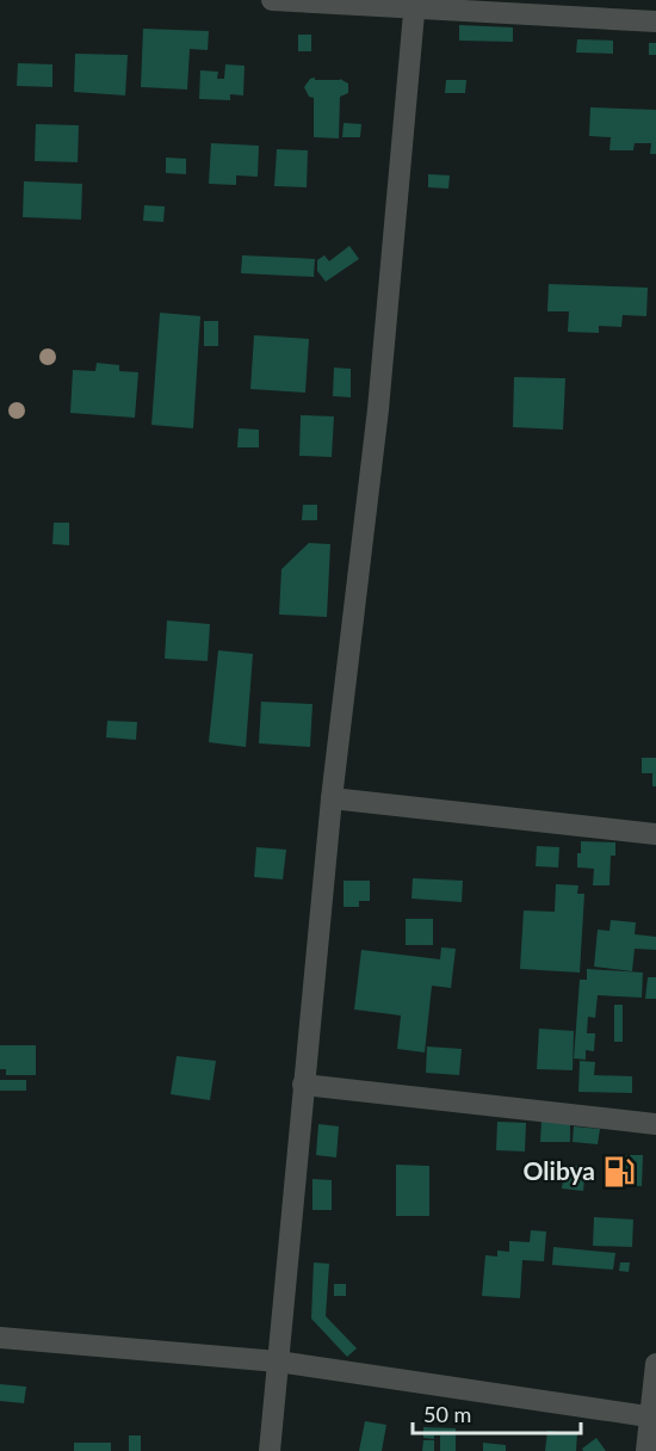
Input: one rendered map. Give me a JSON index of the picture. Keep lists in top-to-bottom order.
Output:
{
  "places": {
    "fuel station": ["Olibya"]
  },
  "scale_bar": "50 m"
}
